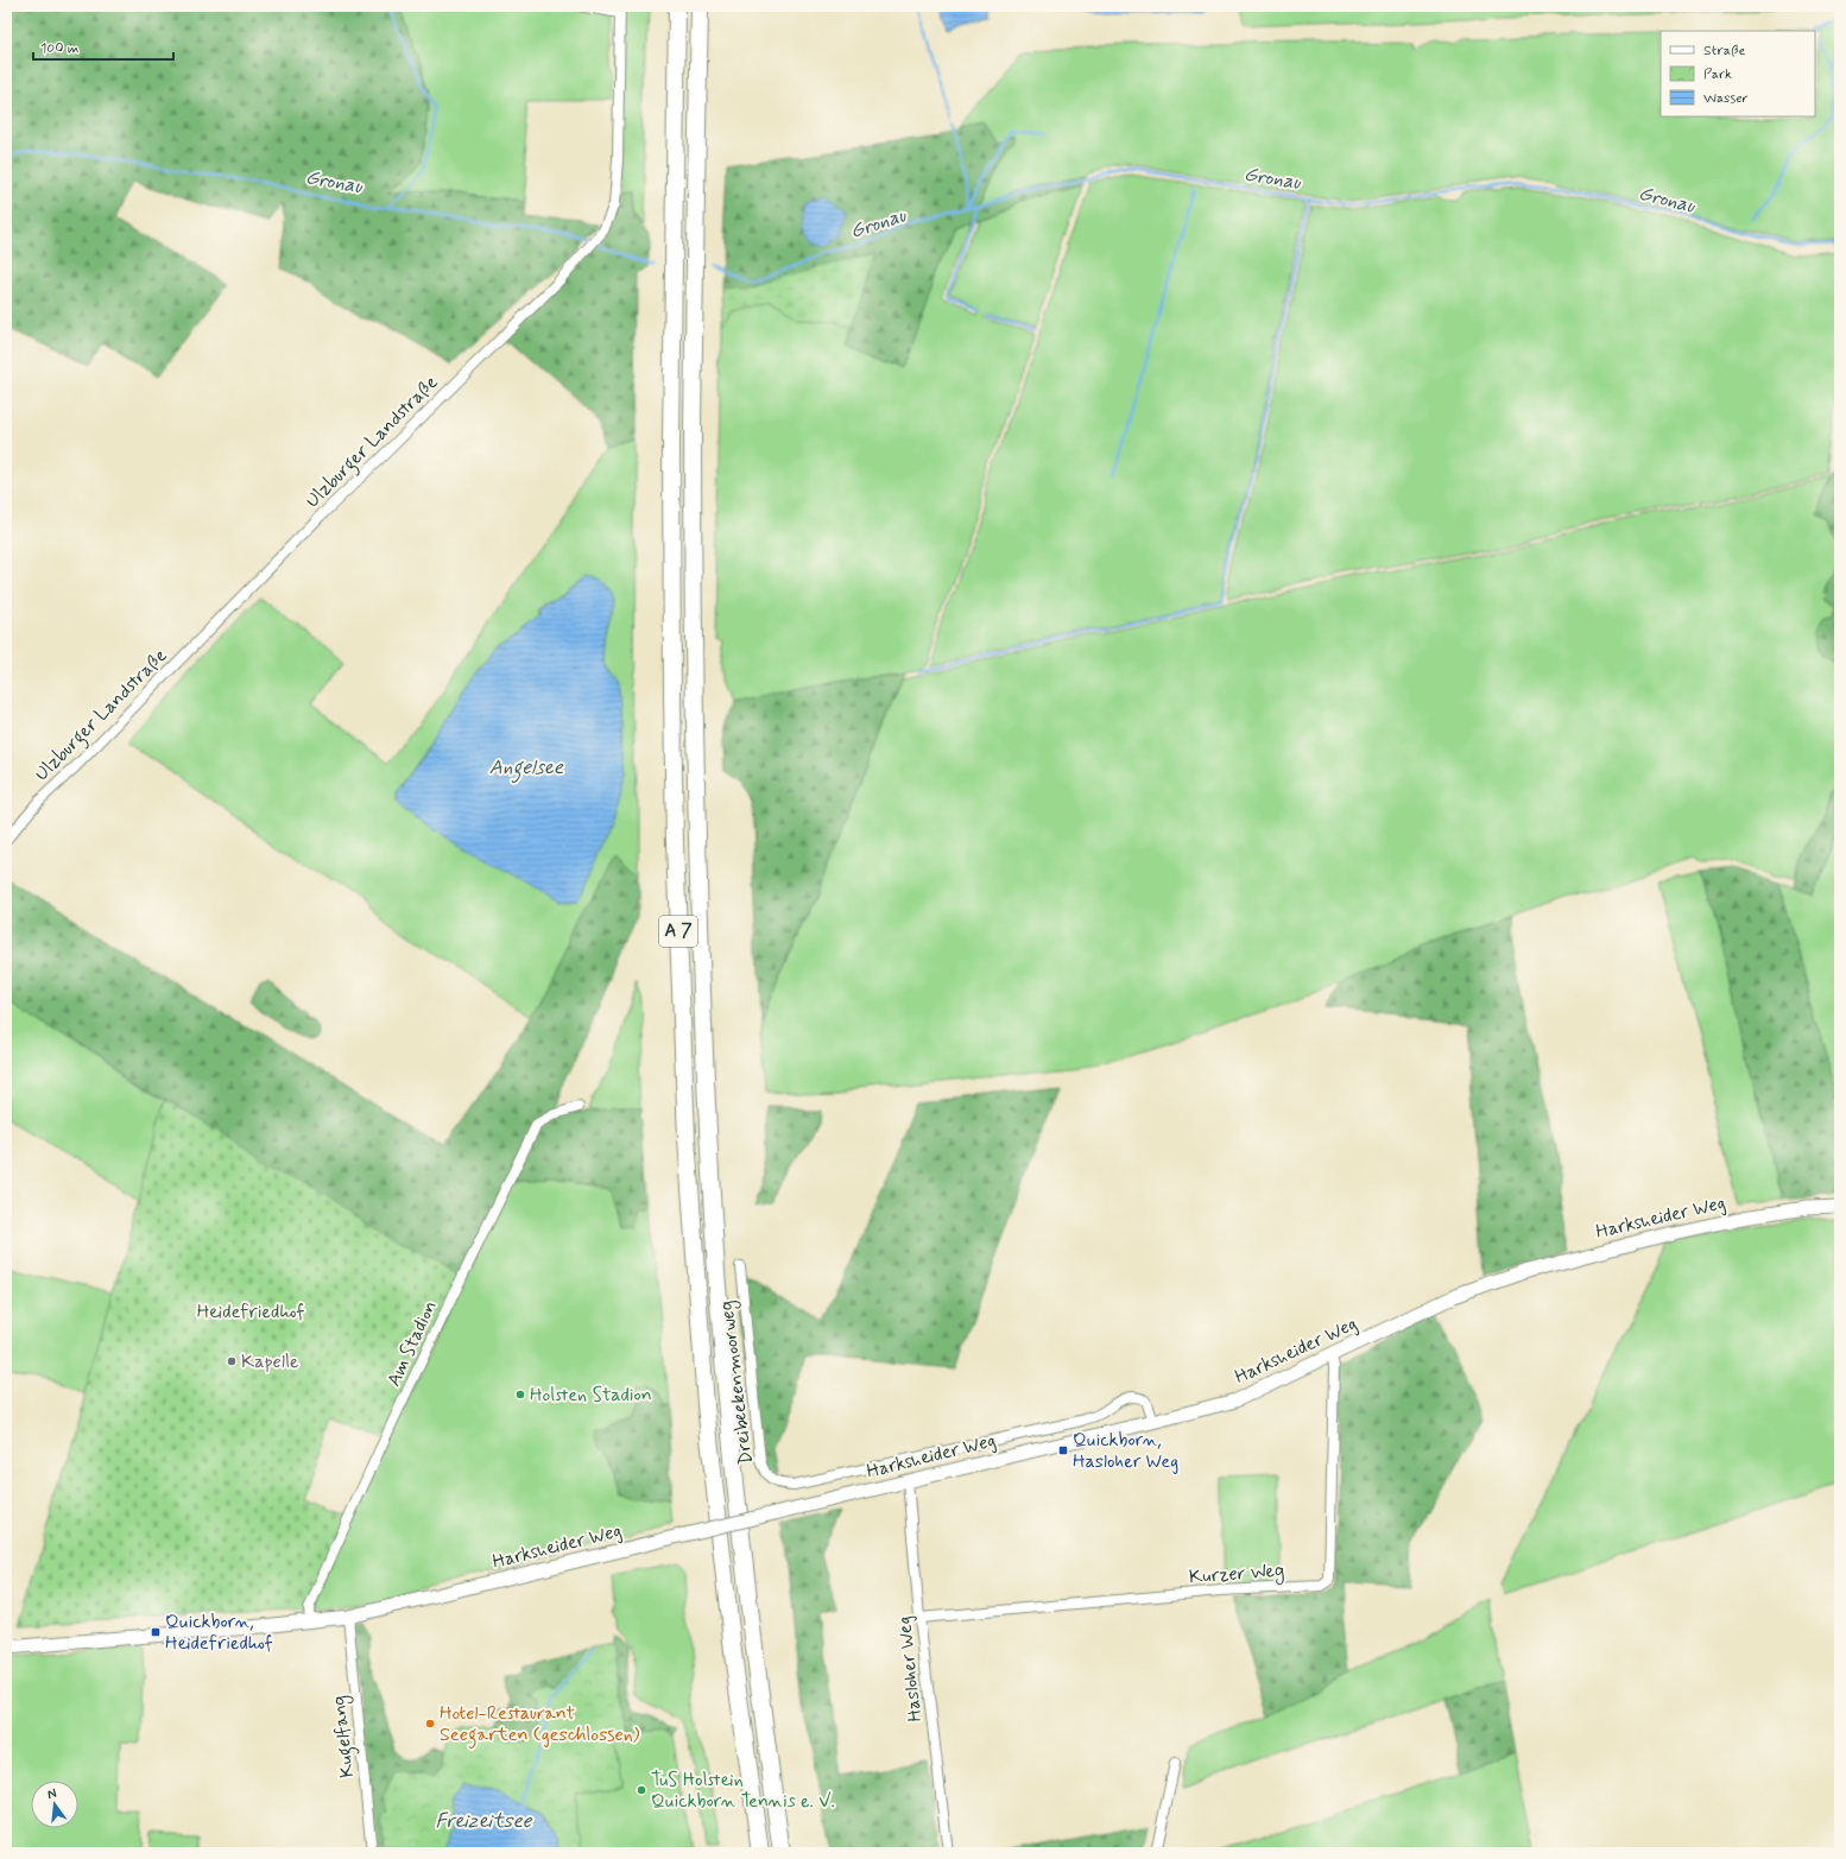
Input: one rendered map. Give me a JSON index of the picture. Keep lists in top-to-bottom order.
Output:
{
  "streets": {
    "highway": ["A 7"],
    "main road": ["Harksheider Weg"],
    "street": [
      "Ulzburger Landstraße",
      "Am Stadion",
      "Dreibeekenmoorweg",
      "Kurzer Weg",
      "Hasloher Weg",
      "Kugelfang"
    ]
  },
  "crossings": [
    ["Harksheider Weg", "Am Stadion"],
    ["Harksheider Weg", "Dreibeekenmoorweg"],
    ["Harksheider Weg", "Kurzer Weg"],
    ["Harksheider Weg", "Hasloher Weg"],
    ["Harksheider Weg", "Kugelfang"],
    ["Kurzer Weg", "Hasloher Weg"]
  ],
  "water": ["Gronau", "Angelsee", "Freizeitsee"],
  "parks": ["Heidefriedhof"],
  "places": {
    "other": [
      "Kapelle",
      "Holsten Stadion",
      "Hotel-Restaurant Seegarten (geschlossen)",
      "TuS Holstein Quickborn Tennis e. V."
    ],
    "transit": ["Quickborn, Hasloher Weg", "Quickborn, Heidefriedhof"]
  },
  "legend": ["Straße", "Park", "Wasser"],
  "scale_bar": "100 m",
  "north": "top"
}
